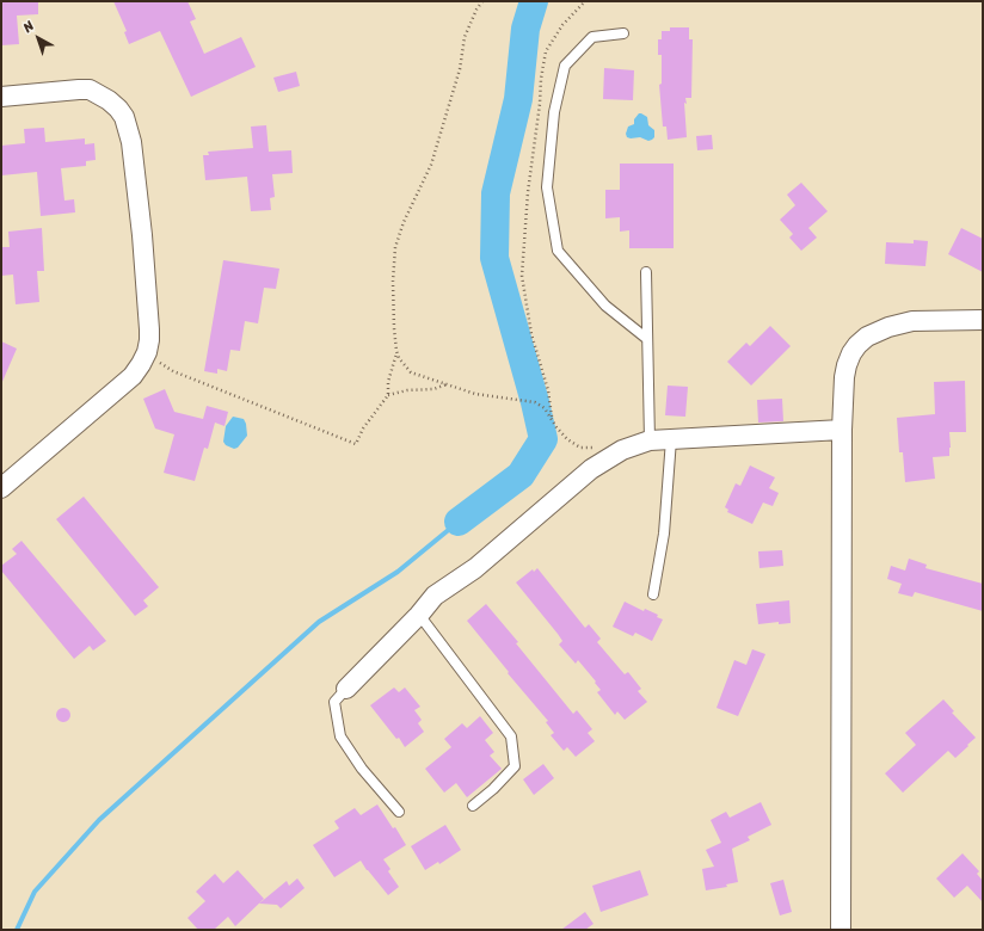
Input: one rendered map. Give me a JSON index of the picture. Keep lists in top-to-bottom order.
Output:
{
  "north": "top left"
}
